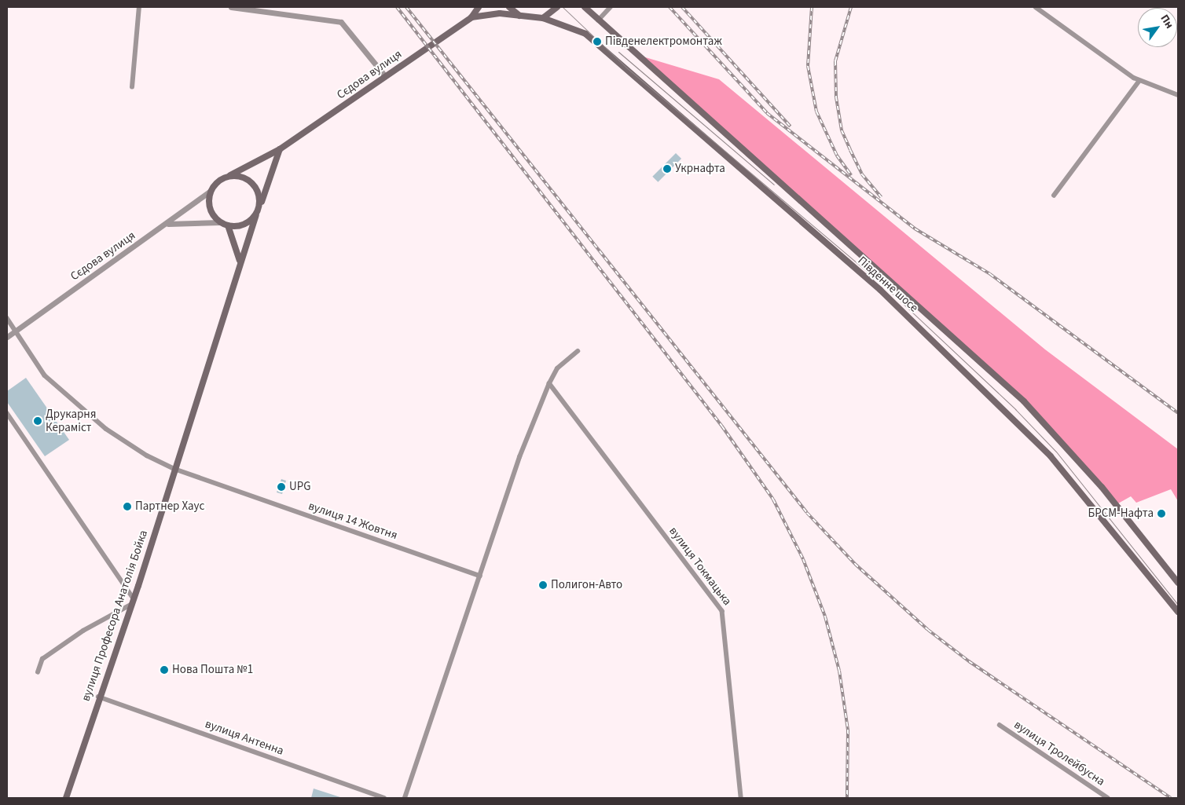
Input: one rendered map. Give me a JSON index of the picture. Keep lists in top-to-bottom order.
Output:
{
  "streets": {
    "main road": ["Сєдова вулиця", "Південне шосе", "вулиця Професора Анатолія Бойка"],
    "street": [
      "вулиця 14 Жовтня",
      "вулиця Токмацька",
      "вулиця Антенна",
      "вулиця Тролейбусна"
    ]
  },
  "crossings": [
    ["Сєдова вулиця", "Південне шосе"],
    ["Сєдова вулиця", "вулиця 14 Жовтня"],
    ["Сєдова вулиця", "вулиця Професора Анатолія Бойка"],
    ["вулиця 14 Жовтня", "вулиця Професора Анатолія Бойка"],
    ["вулиця Професора Анатолія Бойка", "вулиця Антенна"]
  ],
  "places": [
    "Південелектромонтаж",
    "Укрнафта",
    "Друкарня Кераміст",
    "UPG",
    "Партнер Хаус",
    "БРСМ-Нафта",
    "Полигон-Авто",
    "Нова Пошта №1"
  ],
  "north": "top right"
}
